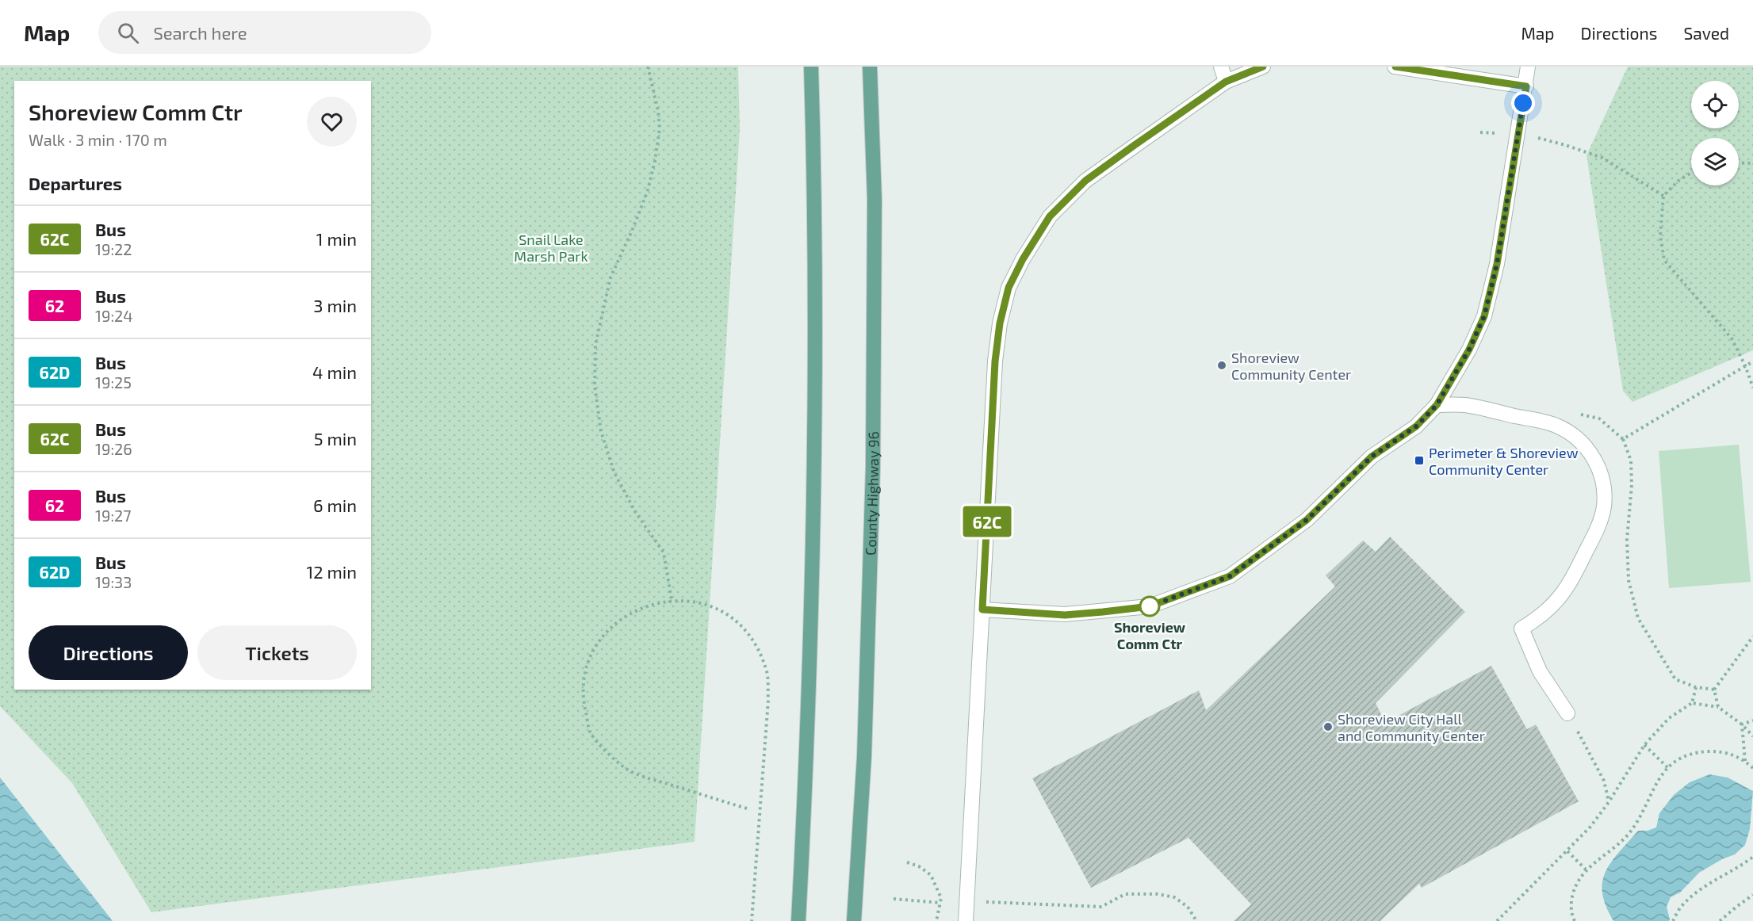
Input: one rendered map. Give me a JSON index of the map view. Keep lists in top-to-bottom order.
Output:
{
  "streets": {
    "main road": ["County Highway 96"]
  },
  "parks": ["Snail Lake Marsh Park"],
  "places": {
    "other": ["Shoreview Community Center", "Shoreview Comm Ctr", "Shoreview City Hall and Community Center"],
    "transit": ["Perimeter & Shoreview Community Center"]
  },
  "lines": ["bus line 62C"],
  "page": {
    "header": "Map",
    "search": "Search here",
    "nav": ["Map", "Directions", "Saved"],
    "on_map": "62C",
    "heading": [
      ["Shoreview Comm Ctr", "Walk · 3 min · 170 m"],
      "Departures"
    ],
    "list": [
      {
        "mark": "62C",
        "name": "Bus",
        "note": "19:22",
        "value": "1 min"
      },
      {
        "mark": "62",
        "name": "Bus",
        "note": "19:24",
        "value": "3 min"
      },
      {
        "mark": "62D",
        "name": "Bus",
        "note": "19:25",
        "value": "4 min"
      },
      {
        "mark": "62C",
        "name": "Bus",
        "note": "19:26",
        "value": "5 min"
      },
      {
        "mark": "62",
        "name": "Bus",
        "note": "19:27",
        "value": "6 min"
      },
      {
        "mark": "62D",
        "name": "Bus",
        "note": "19:33",
        "value": "12 min"
      }
    ],
    "buttons": ["Directions", "Tickets"]
  }
}
